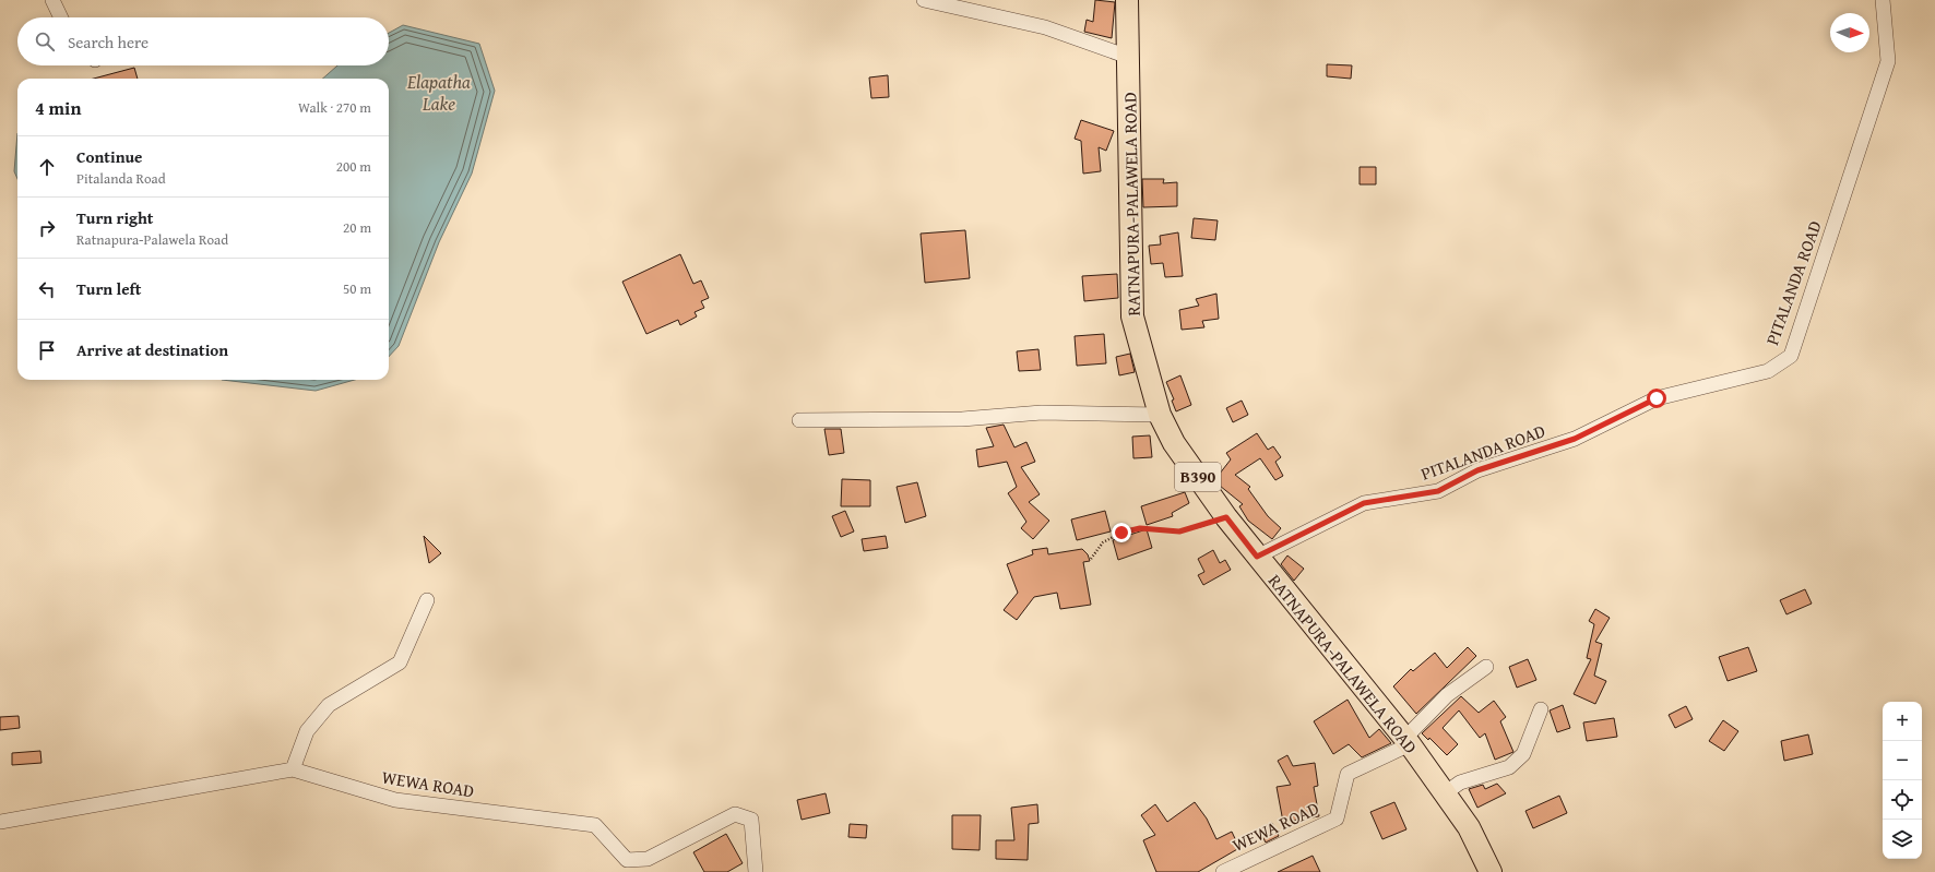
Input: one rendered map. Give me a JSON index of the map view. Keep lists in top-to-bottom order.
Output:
{
  "streets": {
    "main road": ["RATNAPURA-PALAWELA ROAD", "B390"],
    "street": ["PITALANDA ROAD", "WEWA ROAD"]
  },
  "crossings": [
    ["RATNAPURA-PALAWELA ROAD", "PITALANDA ROAD"],
    ["RATNAPURA-PALAWELA ROAD", "WEWA ROAD"]
  ],
  "water": ["Elapatha Lake"],
  "north": "right",
  "page": {
    "search": "Search here",
    "heading": ["4 min", "Walk · 270 m"],
    "list": [
      ["Continue", "Pitalanda Road", "200 m"],
      ["Turn right", "Ratnapura-Palawela Road", "20 m"],
      ["Turn left", "50 m"],
      "Arrive at destination"
    ],
    "map_buttons": ["+", "−"]
  }
}
